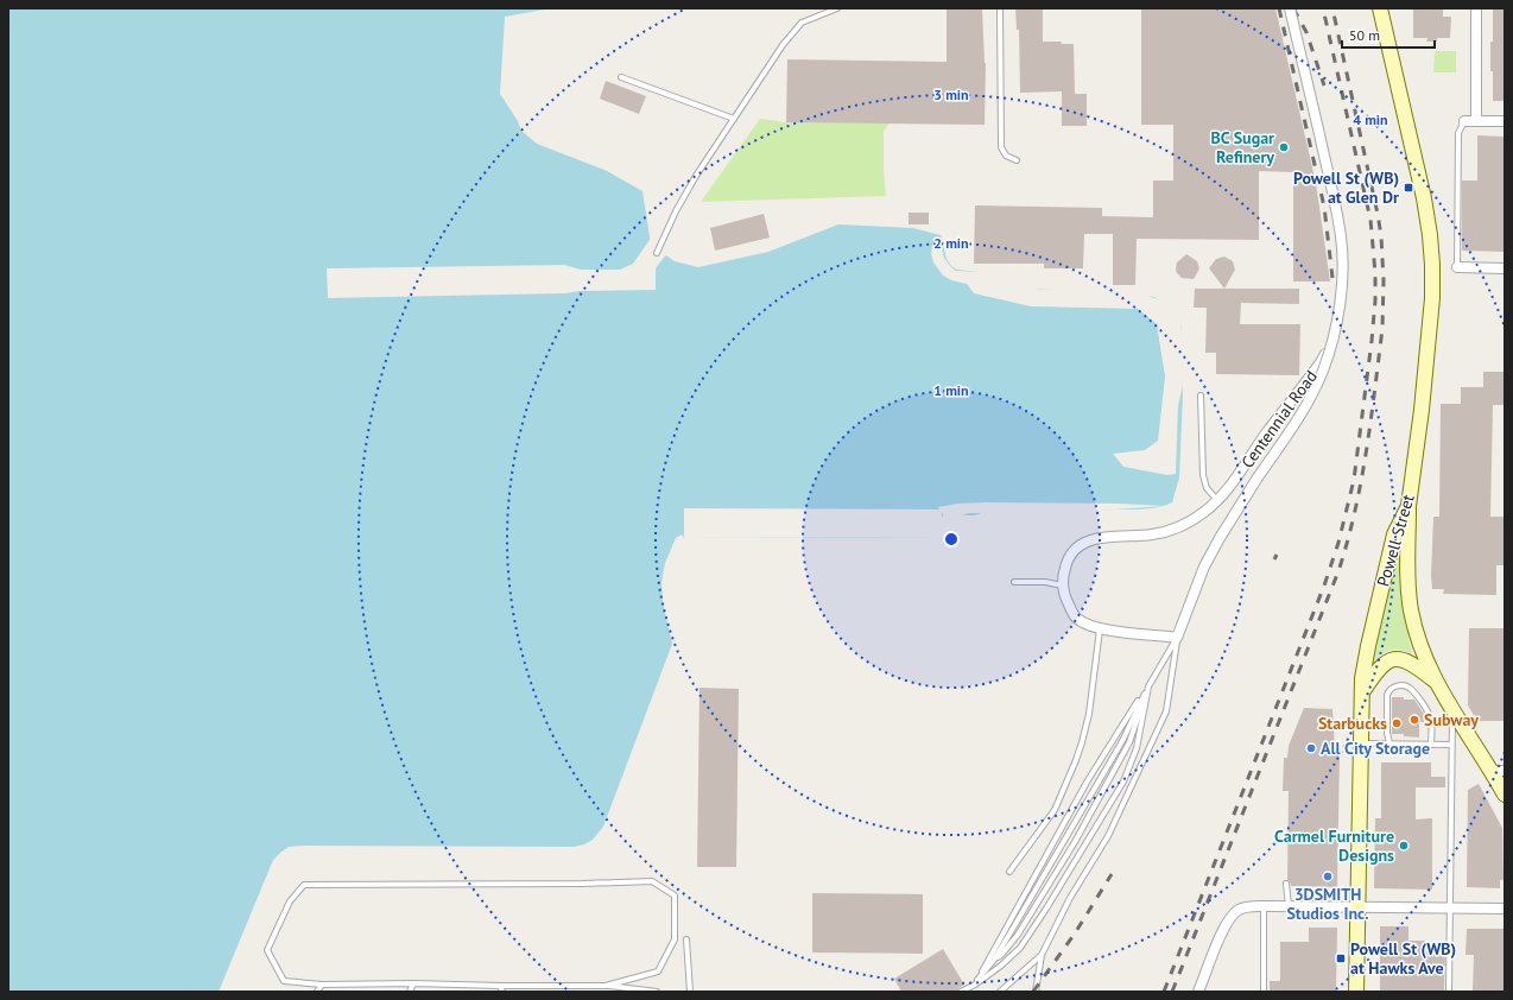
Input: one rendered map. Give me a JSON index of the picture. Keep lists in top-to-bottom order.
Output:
{
  "streets": {
    "main road": ["Powell Street"],
    "street": ["Centennial Road"]
  },
  "places": {
    "other": [
      "BC Sugar Refinery",
      "Subway",
      "Starbucks",
      "All City Storage",
      "Carmel Furniture Designs",
      "3DSMITH Studios Inc."
    ],
    "transit": ["Powell St (WB) at Glen Dr", "Powell St (WB) at Hawks Ave"]
  },
  "scale_bar": "50 m",
  "rings": [
    "3 min",
    "4 min",
    "2 min",
    "1 min"
  ]
}
